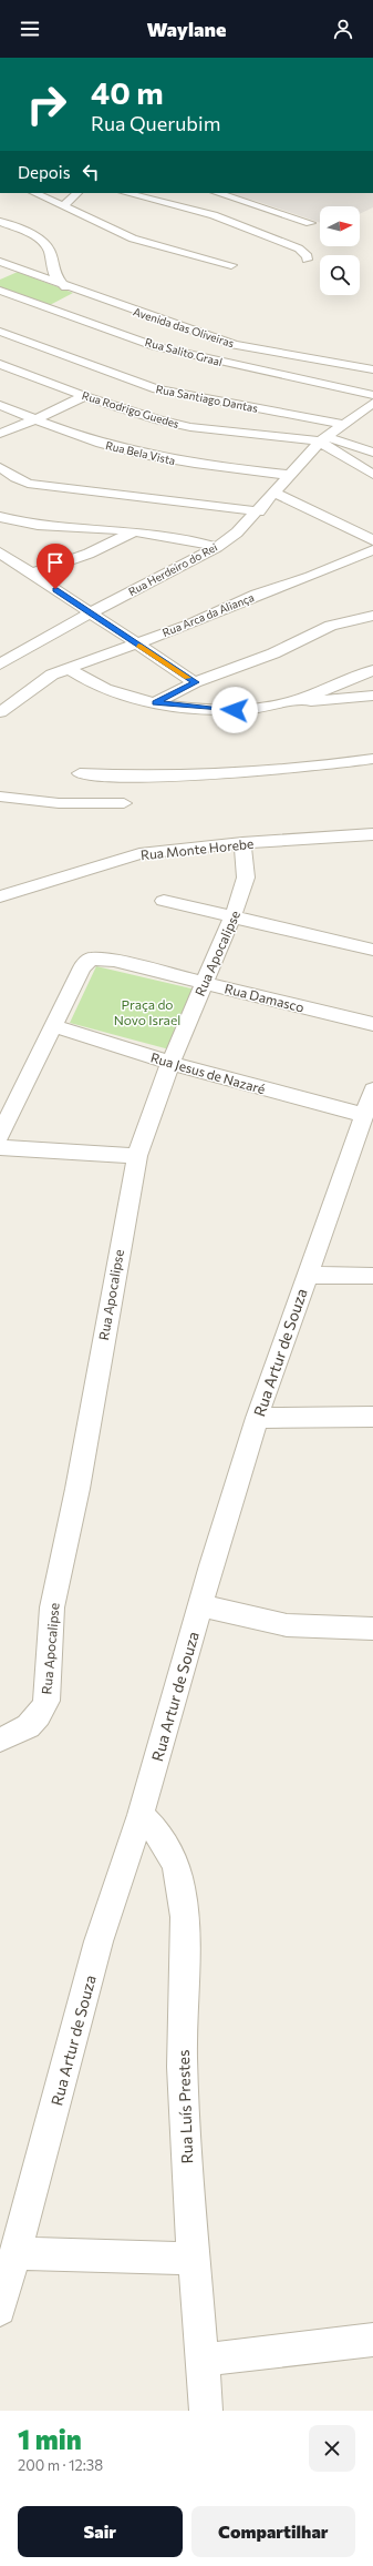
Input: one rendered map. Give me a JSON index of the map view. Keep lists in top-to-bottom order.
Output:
{
  "streets": {
    "street": [
      "Avenida das Oliveiras",
      "Rua Salito Graal",
      "Rua Santiago Dantas",
      "Rua Rodrigo Guedes",
      "Rua Bela Vista",
      "Rua Herdeiro do Rei",
      "Rua Arca da Aliança",
      "Rua Monte Horebe",
      "Rua Apocalipse",
      "Rua Damasco",
      "Rua Jesus de Nazaré",
      "Rua Artur de Souza",
      "Rua Luís Prestes"
    ]
  },
  "crossings": [
    ["Rua Santiago Dantas", "Rua Herdeiro do Rei"],
    ["Rua Rodrigo Guedes", "Rua Herdeiro do Rei"],
    ["Rua Bela Vista", "Rua Herdeiro do Rei"],
    ["Rua Monte Horebe", "Rua Apocalipse"],
    ["Rua Apocalipse", "Rua Damasco"],
    ["Rua Apocalipse", "Rua Jesus de Nazaré"],
    ["Rua Damasco", "Rua Jesus de Nazaré"],
    ["Rua Jesus de Nazaré", "Rua Artur de Souza"],
    ["Rua Artur de Souza", "Rua Luís Prestes"]
  ],
  "parks": ["Praça do Novo Israel"],
  "north": "right",
  "page": {
    "header": "Waylane",
    "turn": ["40 m", "Rua Querubim"],
    "then": "Depois",
    "heading": ["1 min", "200 m · 12:38"],
    "buttons": ["Sair", "Compartilhar"]
  }
}
